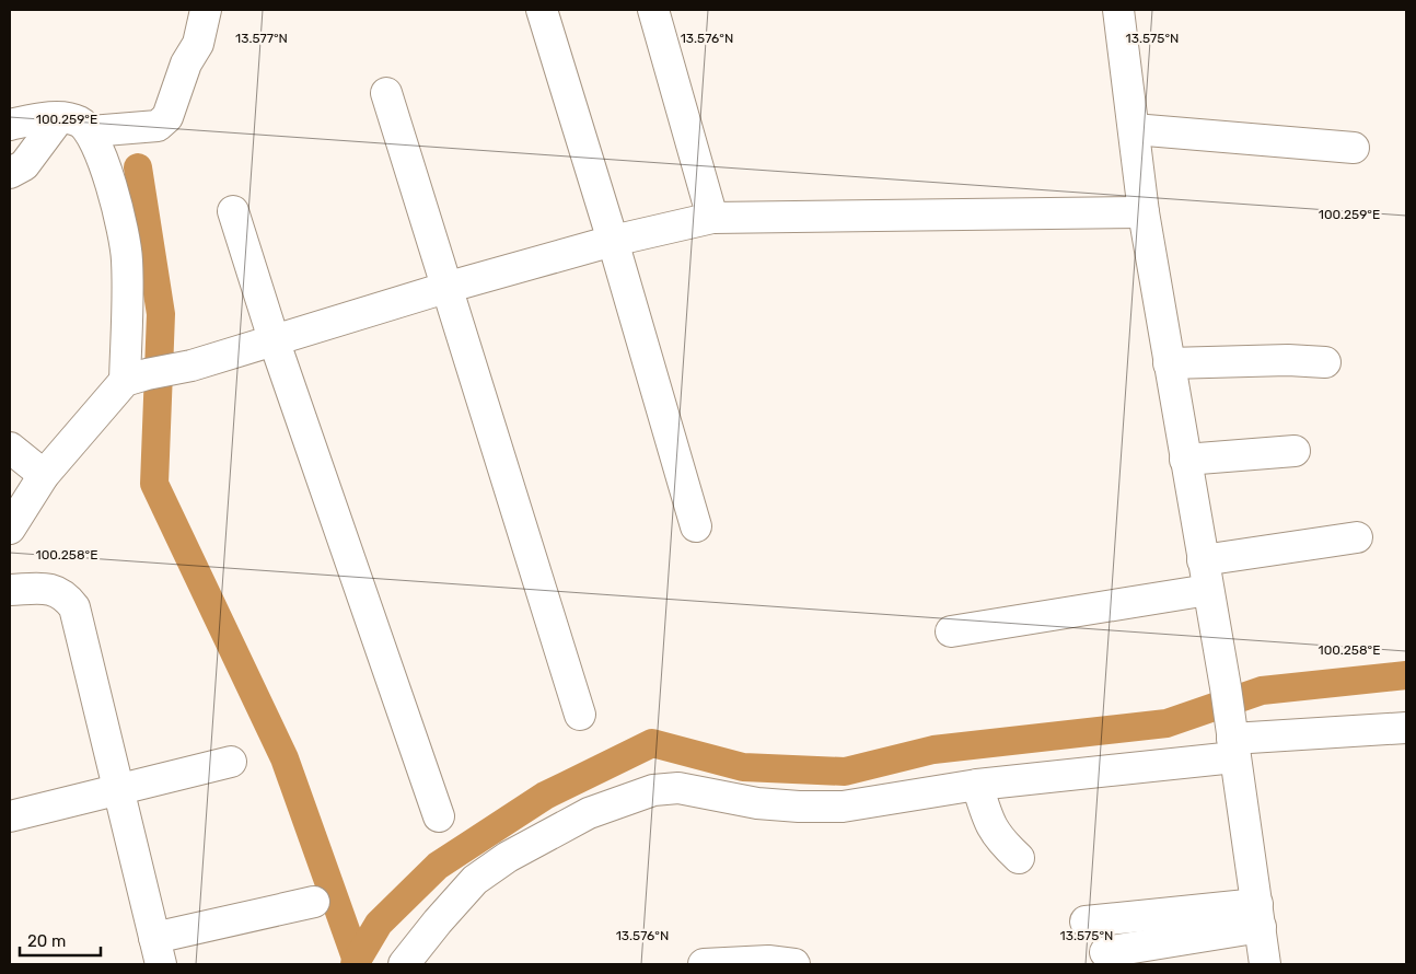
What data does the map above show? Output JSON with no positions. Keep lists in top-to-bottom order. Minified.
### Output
{"scale_bar":"20 m","coordinates":["13.577°N","13.576°N","13.575°N","100.259°E","100.258°E"]}
